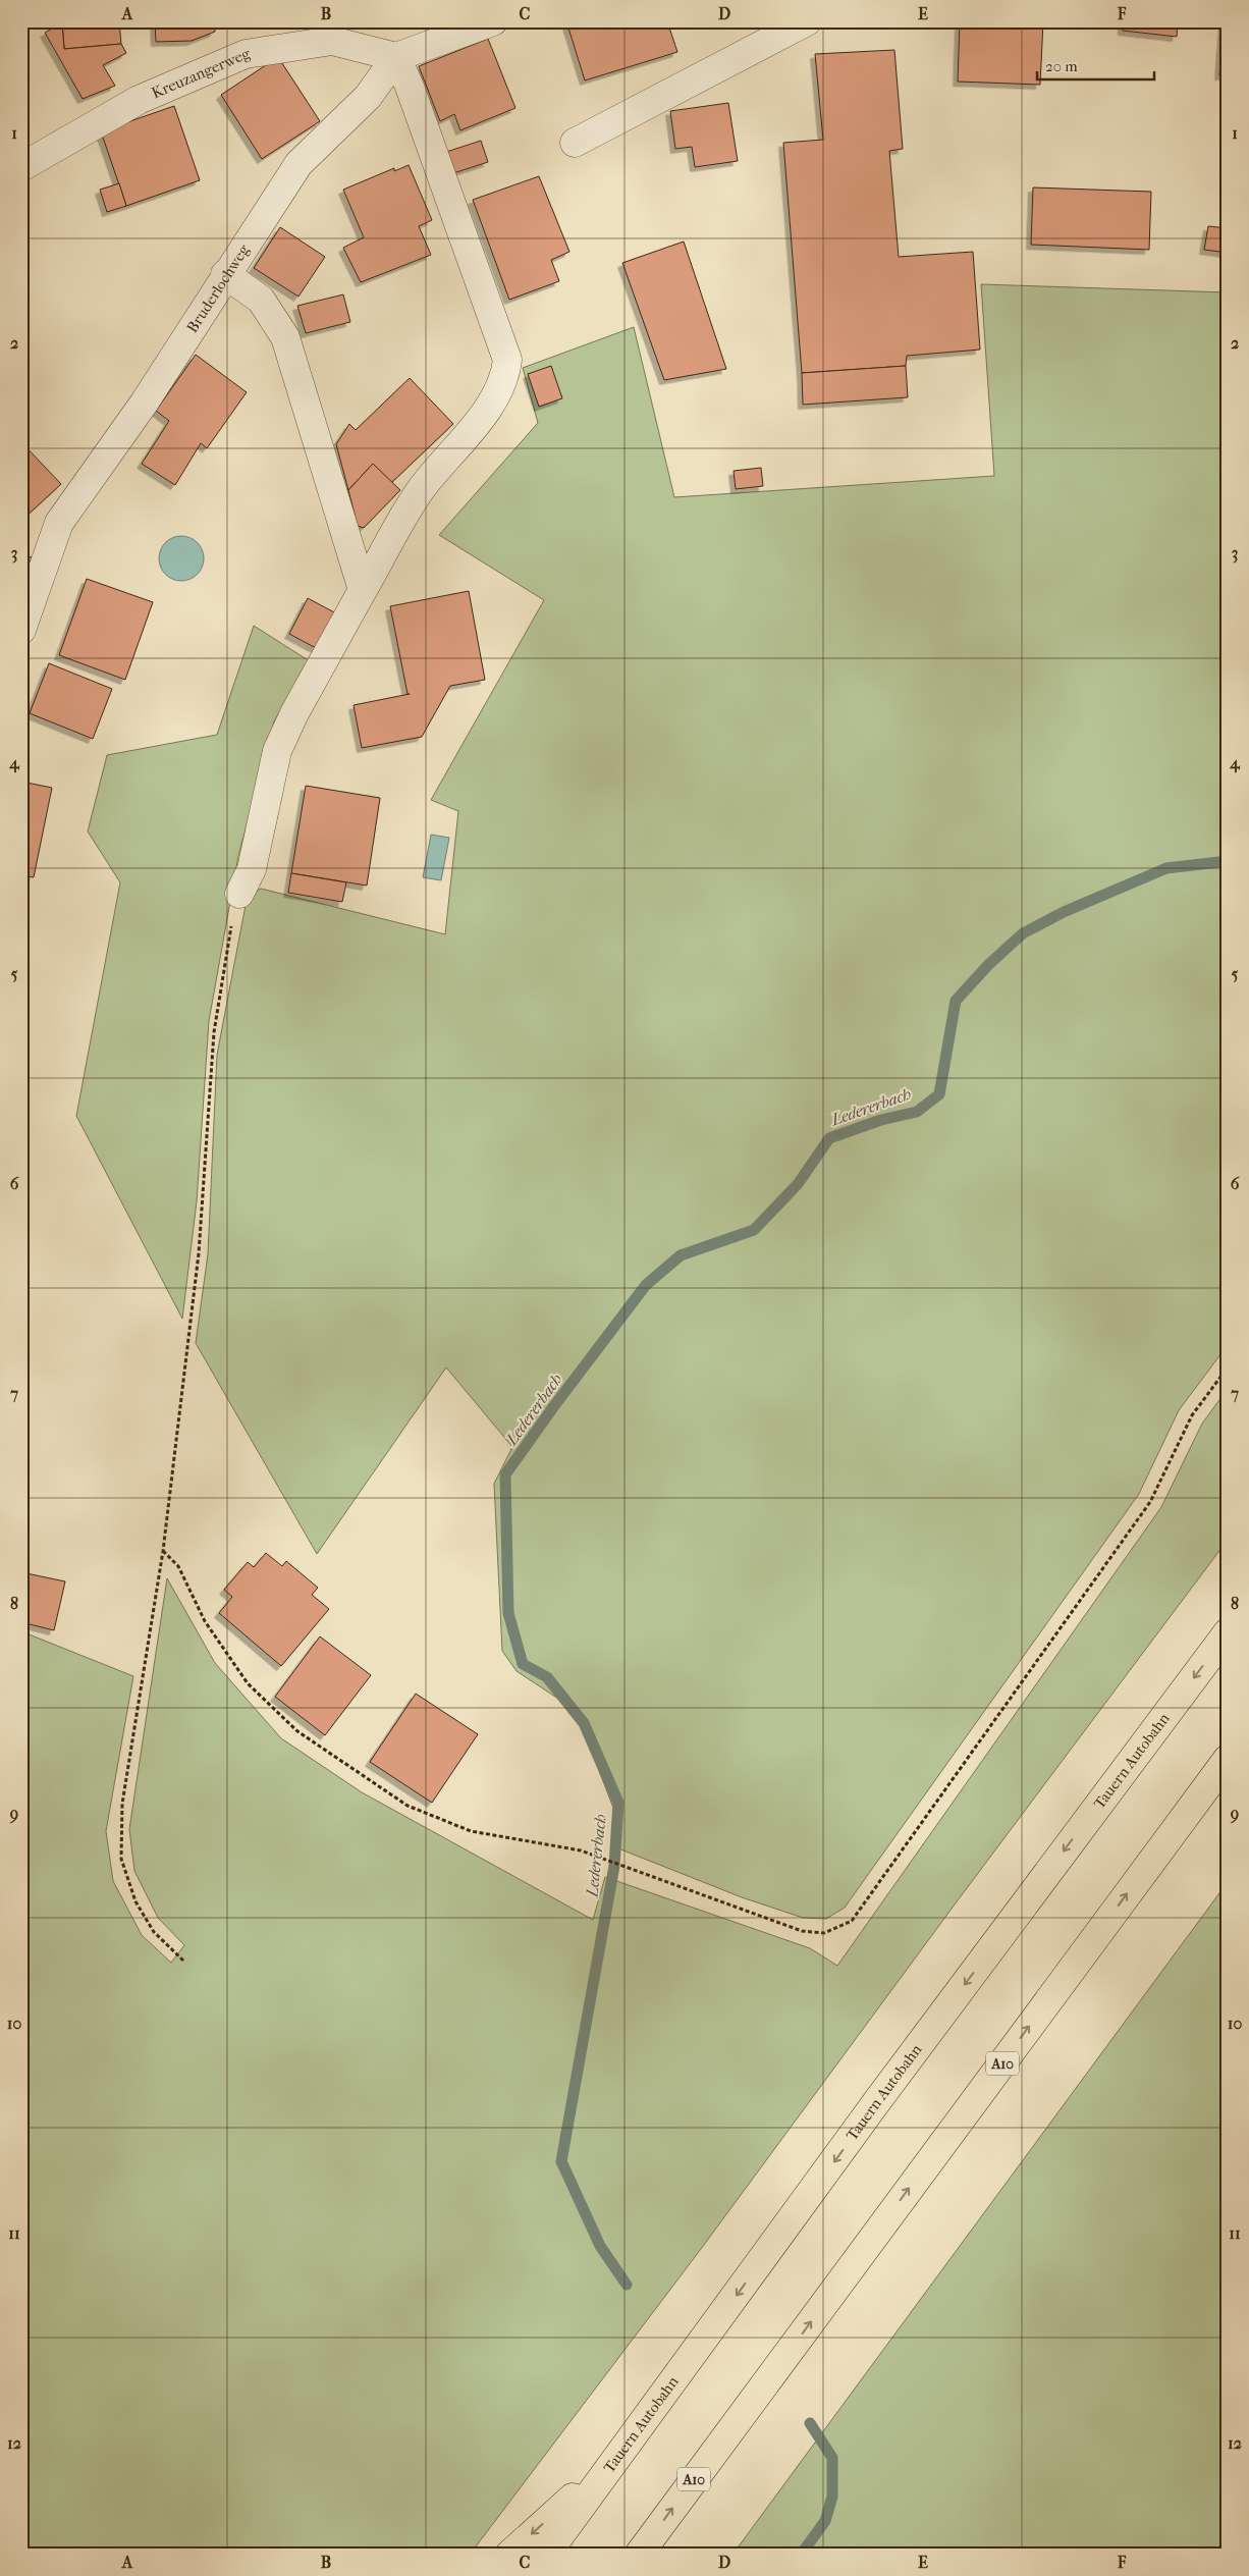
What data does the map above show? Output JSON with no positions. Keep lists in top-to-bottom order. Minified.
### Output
{"streets":{"highway":["Tauern Autobahn","A10"],"street":["Kreuzangerweg","Bruderlochweg"]},"crossings":[["Kreuzangerweg","Bruderlochweg"]],"water":["Ledererbach"],"scale_bar":"20 m","grid":{"columns":["A","B","C","D","E","F"],"rows":["1","2","3","4","5","6","7","8","9","10","11","12"]}}
